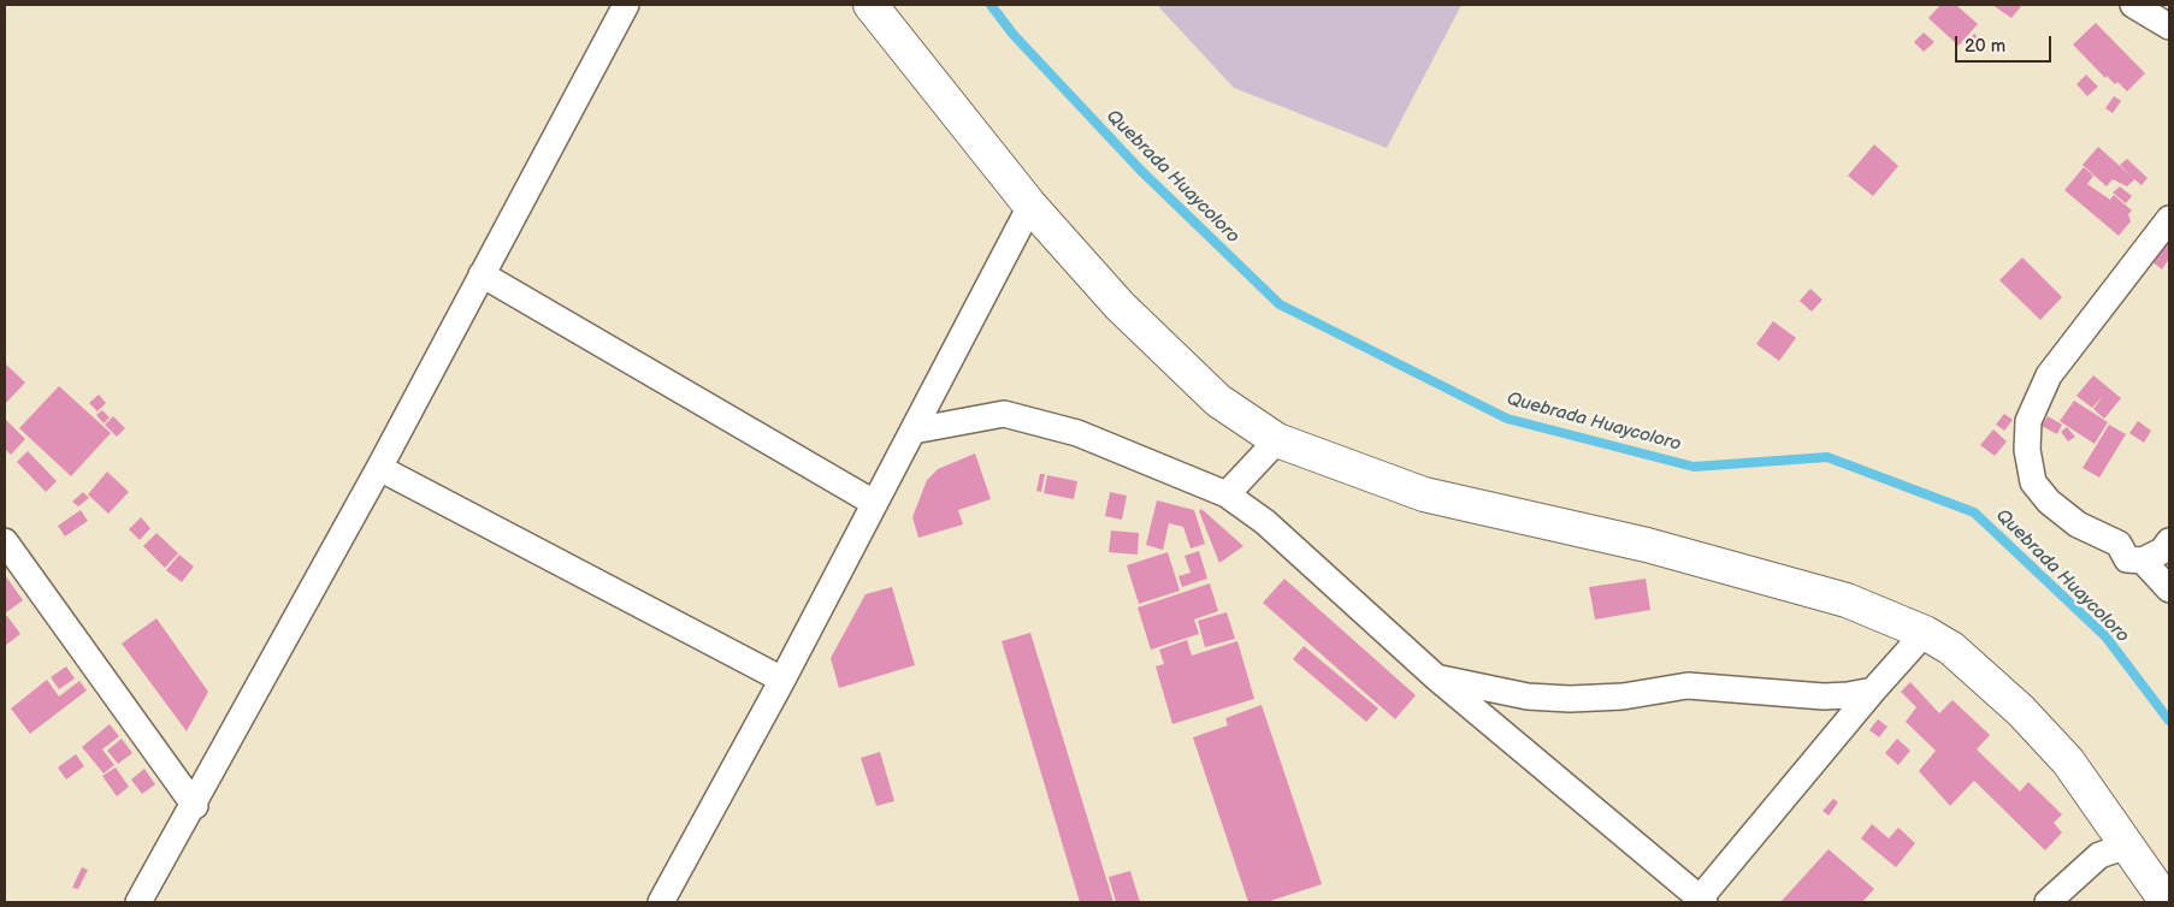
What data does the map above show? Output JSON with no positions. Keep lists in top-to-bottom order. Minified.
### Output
{"water":["Quebrada Huaycoloro"],"scale_bar":"20 m"}
